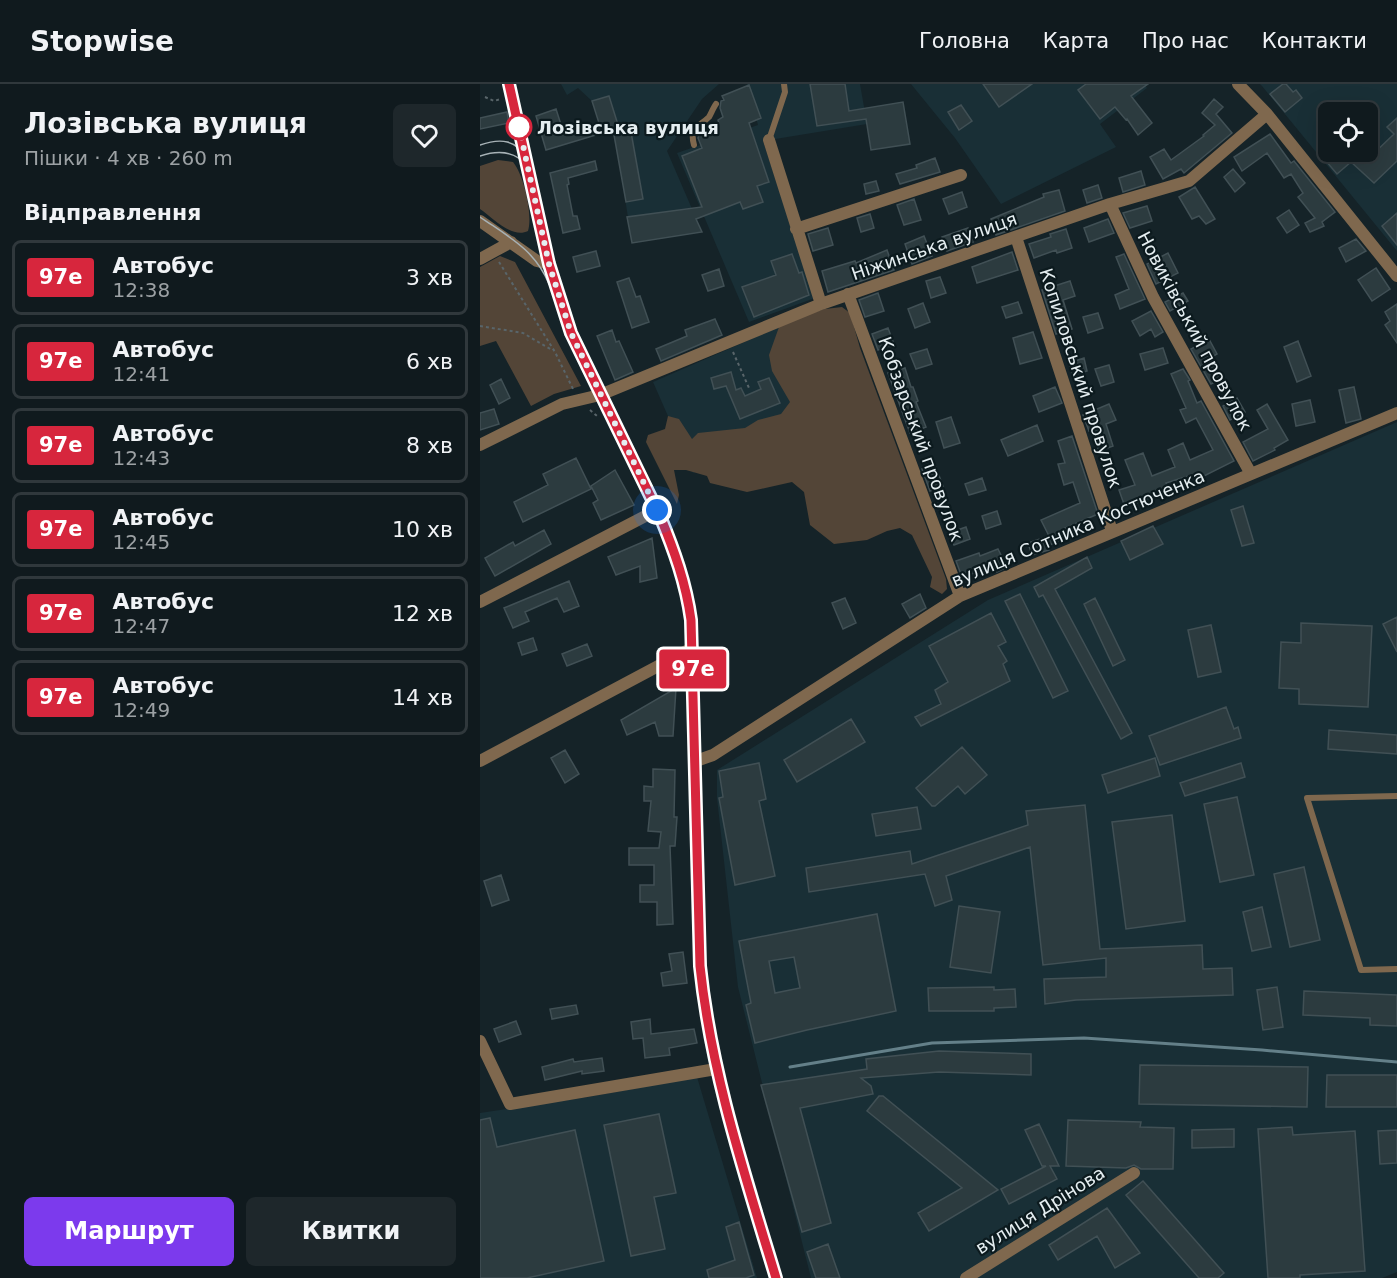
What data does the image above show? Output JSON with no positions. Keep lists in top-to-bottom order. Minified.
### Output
{"streets":{"street":["Ніжинська вулиця","Новиківський провулок","Копиловський провулок","Кобзарський провулок","вулиця Сотника Костюченка","вулиця Дрінова"]},"crossings":[["Ніжинська вулиця","Новиківський провулок"],["Ніжинська вулиця","Копиловський провулок"],["Ніжинська вулиця","Кобзарський провулок"],["Новиківський провулок","вулиця Сотника Костюченка"],["Копиловський провулок","вулиця Сотника Костюченка"],["Кобзарський провулок","вулиця Сотника Костюченка"]],"places":["Лозівська вулиця"],"lines":["bus line 97е"],"page":{"header":"Stopwise","nav":["Головна","Карта","Про нас","Контакти"],"heading":[["Лозівська вулиця","Пішки · 4 хв · 260 m"],"Відправлення"],"on_map":"97е","list":[{"mark":"97е","name":"Автобус","note":"12:38","value":"3 хв"},{"mark":"97е","name":"Автобус","note":"12:41","value":"6 хв"},{"mark":"97е","name":"Автобус","note":"12:43","value":"8 хв"},{"mark":"97е","name":"Автобус","note":"12:45","value":"10 хв"},{"mark":"97е","name":"Автобус","note":"12:47","value":"12 хв"},{"mark":"97е","name":"Автобус","note":"12:49","value":"14 хв"}],"buttons":["Маршрут","Квитки"]}}
